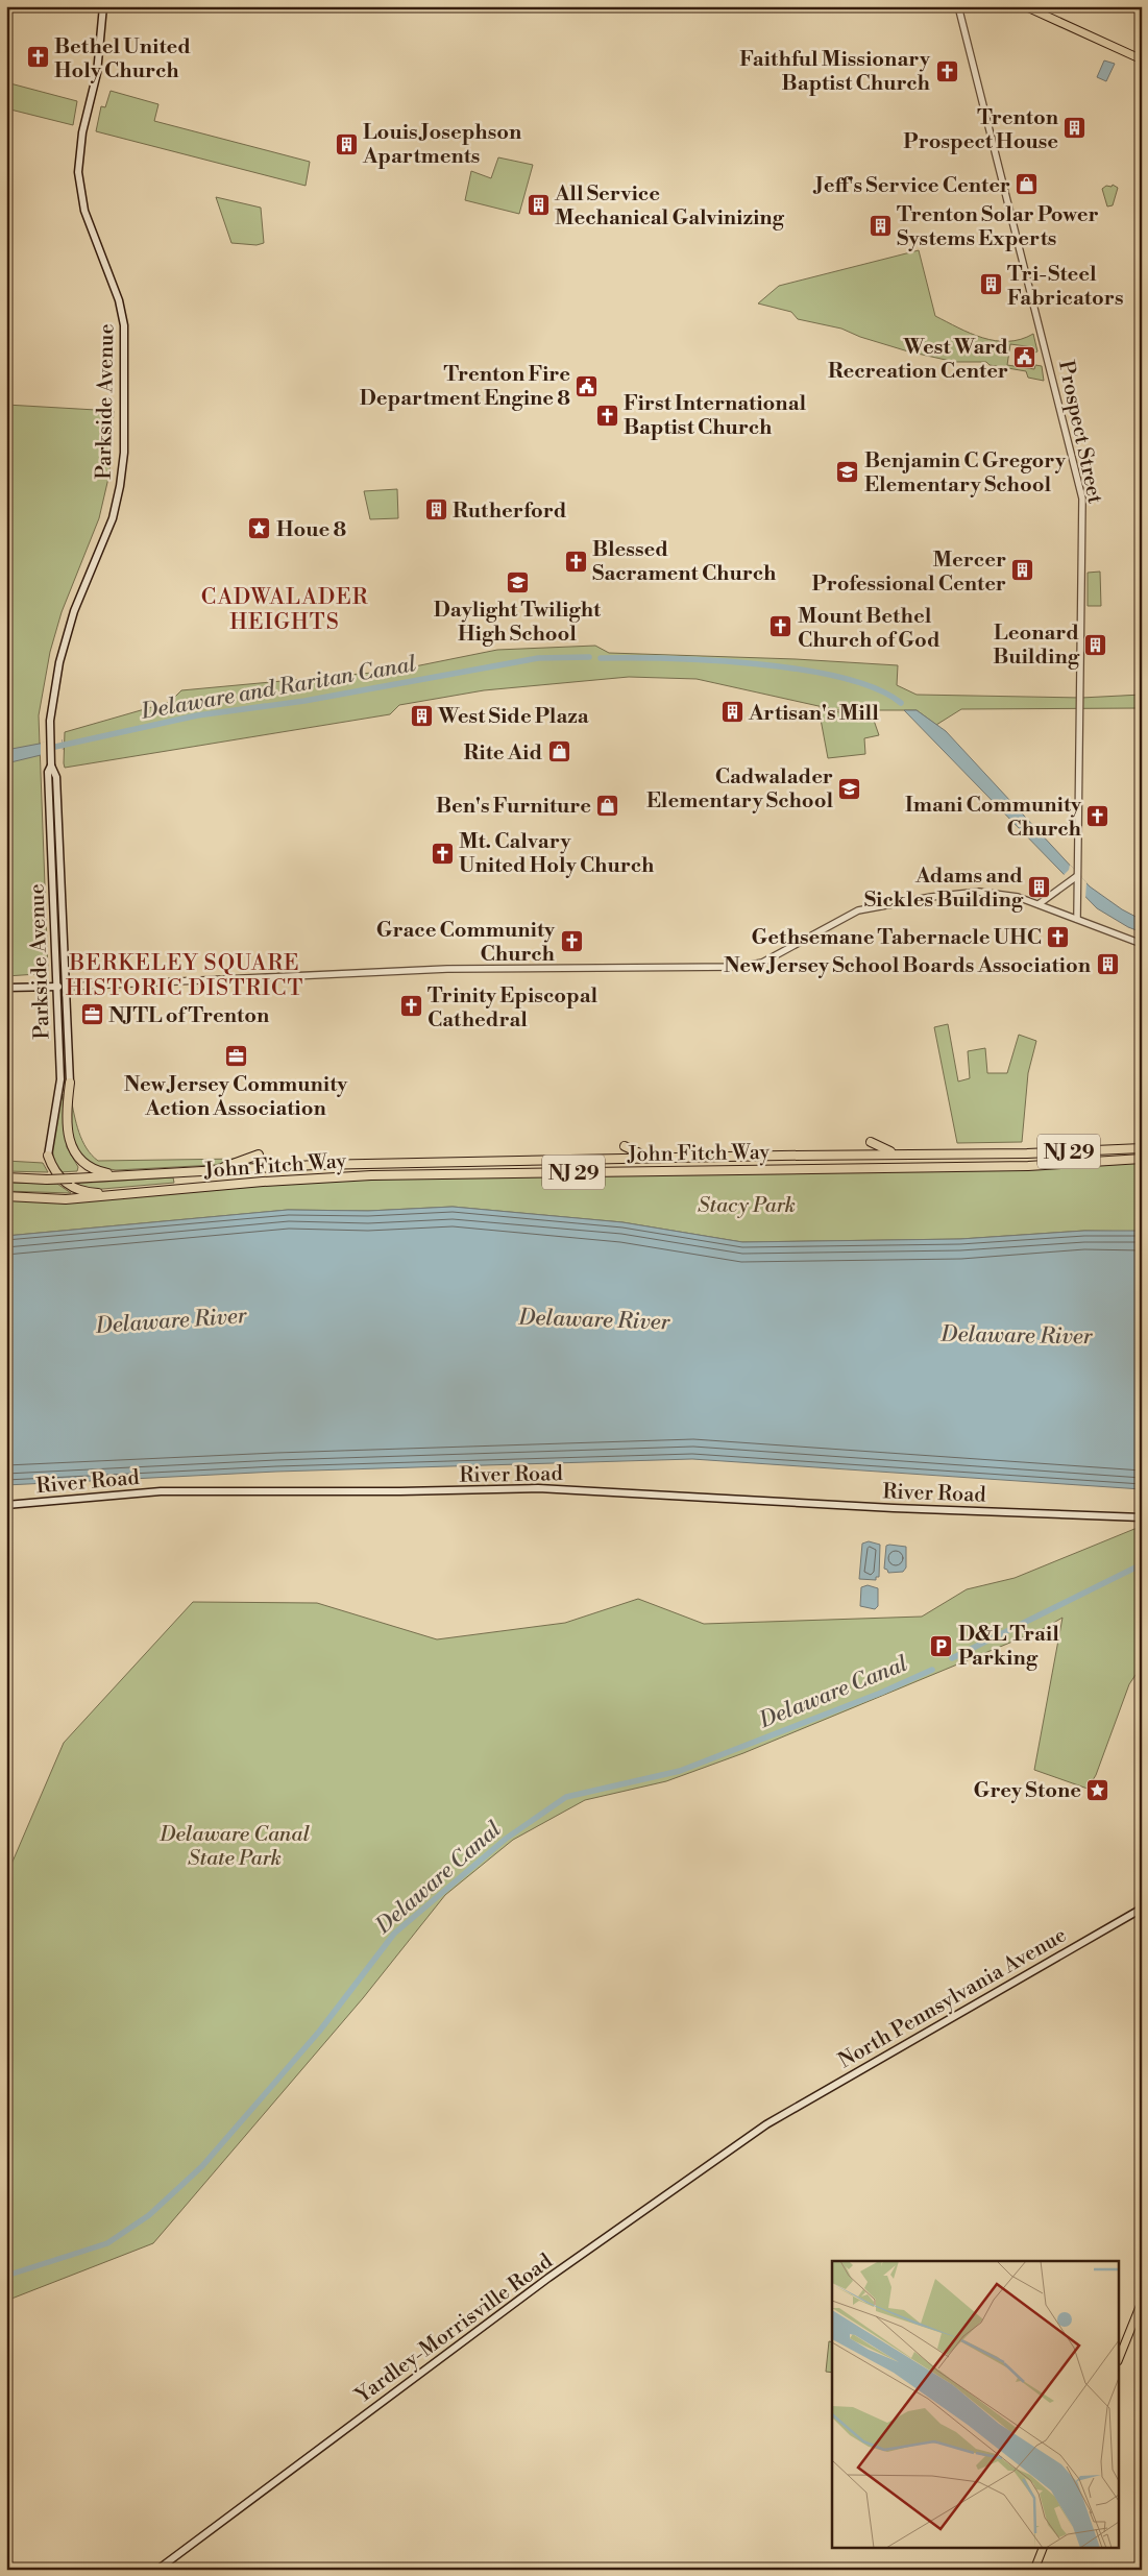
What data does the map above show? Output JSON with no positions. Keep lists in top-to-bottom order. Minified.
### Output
{"streets":{"highway":["NJ 29","John Fitch Way"],"main road":["Parkside Avenue","River Road","North Pennsylvania Avenue","Yardley-Morrisville Road"],"street":["Prospect Street"]},"crossings":[["North Pennsylvania Avenue","Yardley-Morrisville Road"]],"districts":["CADWALADER HEIGHTS","BERKELEY SQUARE HISTORIC DISTRICT"],"water":["Delaware and Raritan Canal","Delaware River","Delaware Canal"],"parks":["Stacy Park","Delaware Canal State Park"],"places":{"church":["Bethel United Holy Church","Faithful Missionary Baptist Church","First International Baptist Church","Blessed Sacrament Church","Mount Bethel Church of God","Imani Community Church","Mt. Calvary United Holy Church","Gethsemane Tabernacle UHC","Grace Community Church","Trinity Episcopal Cathedral"],"building":["Trenton Prospect House","Louis Josephson Apartments","All Service Mechanical Galvinizing","Trenton Solar Power Systems Experts","Tri-Steel Fabricators","Rutherford","Mercer Professional Center","Leonard Building","Artisan's Mill","West Side Plaza","Adams and Sickles Building","New Jersey School Boards Association"],"shop":["Jeff's Service Center","Rite Aid","Ben's Furniture"],"public building":["West Ward Recreation Center","Trenton Fire Department Engine 8"],"school or university":["Benjamin C Gregory Elementary School","Daylight Twilight High School","Cadwalader Elementary School"],"place":["Houe 8","Grey Stone"],"office":["NJTL of Trenton","New Jersey Community Action Association"],"parking":["D&L Trail Parking"]}}
